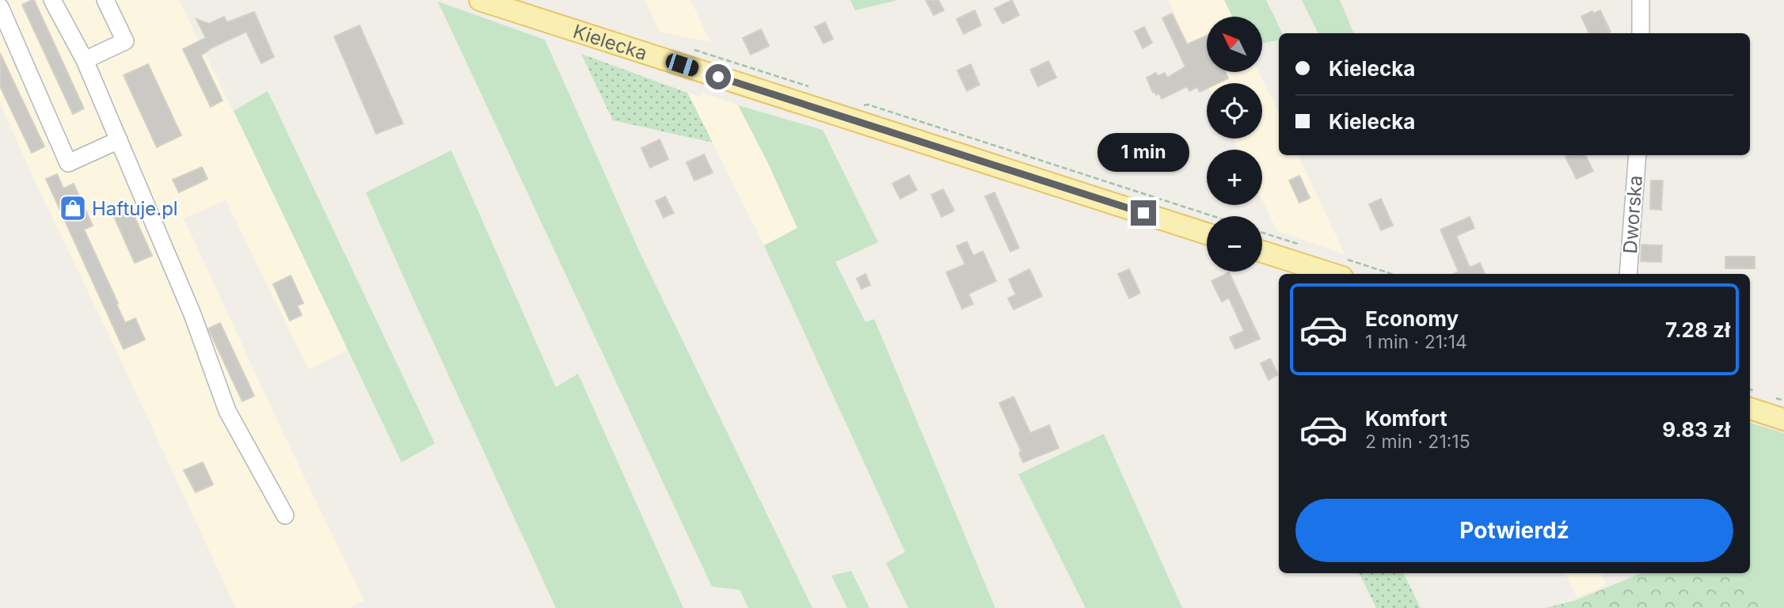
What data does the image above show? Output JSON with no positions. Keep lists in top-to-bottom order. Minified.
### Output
{"streets":{"main road":["Kielecka"],"street":["Dworska"]},"places":{"shop":["Haftuje.pl"]},"north":"top left","page":{"map_buttons":["+","−"],"banner":["Kielecka","Kielecka"],"bubble":"1 min","list":[{"name":"Economy","note":"1 min · 21:14","value":"7.28 zł"},{"name":"Komfort","note":"2 min · 21:15","value":"9.83 zł"}],"buttons":"Potwierdź"}}
